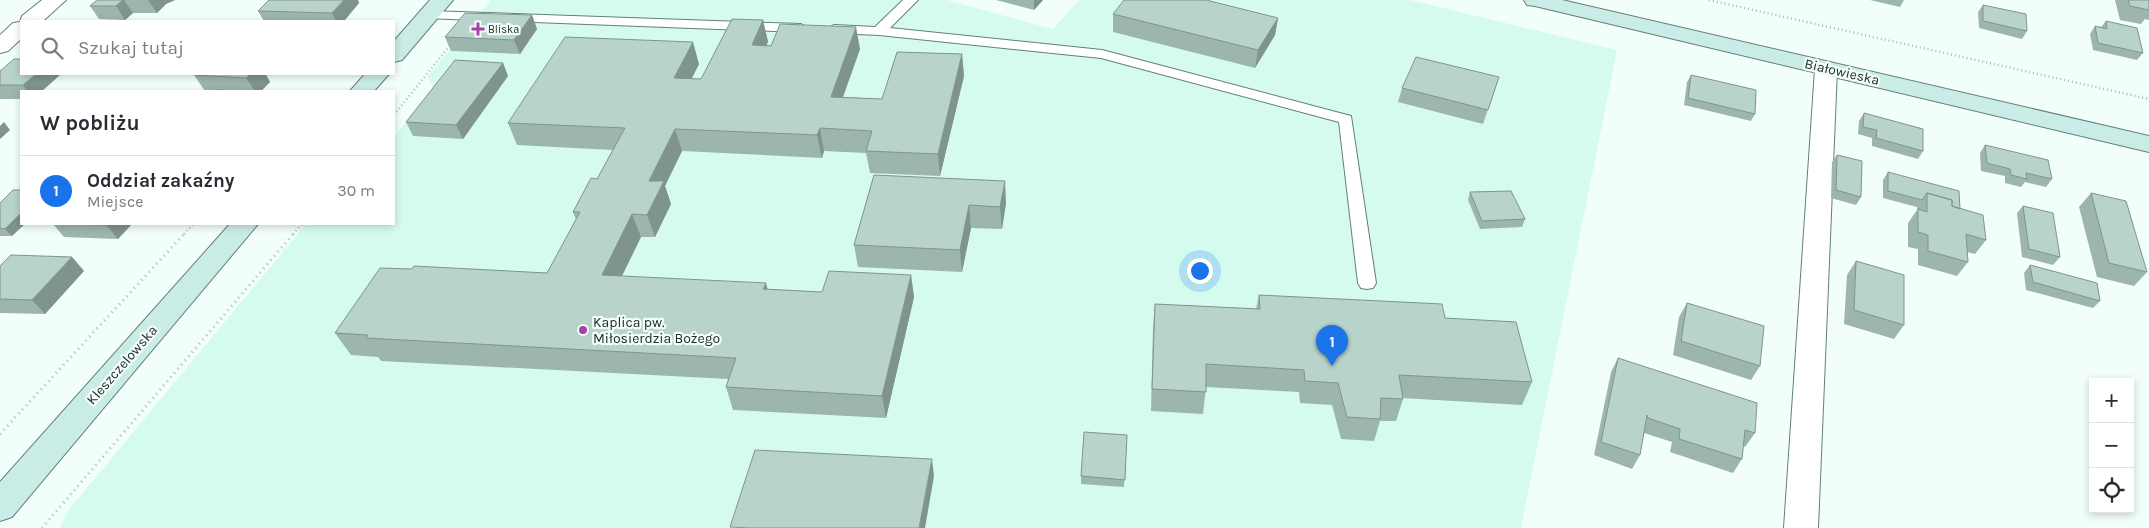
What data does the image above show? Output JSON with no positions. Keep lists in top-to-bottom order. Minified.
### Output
{"streets":{"main road":["Białowieska","Kleszczelowska"]},"places":{"health":["Bliska"],"other":["Kaplica pw. Miłosierdzia Bożego"]},"page":{"search":"Szukaj tutaj","heading":"W pobliżu","list":[{"mark":"1","name":"Oddział zakaźny","note":"Miejsce","value":"30 m"}],"pins":"1","map_buttons":["+","−"]}}
